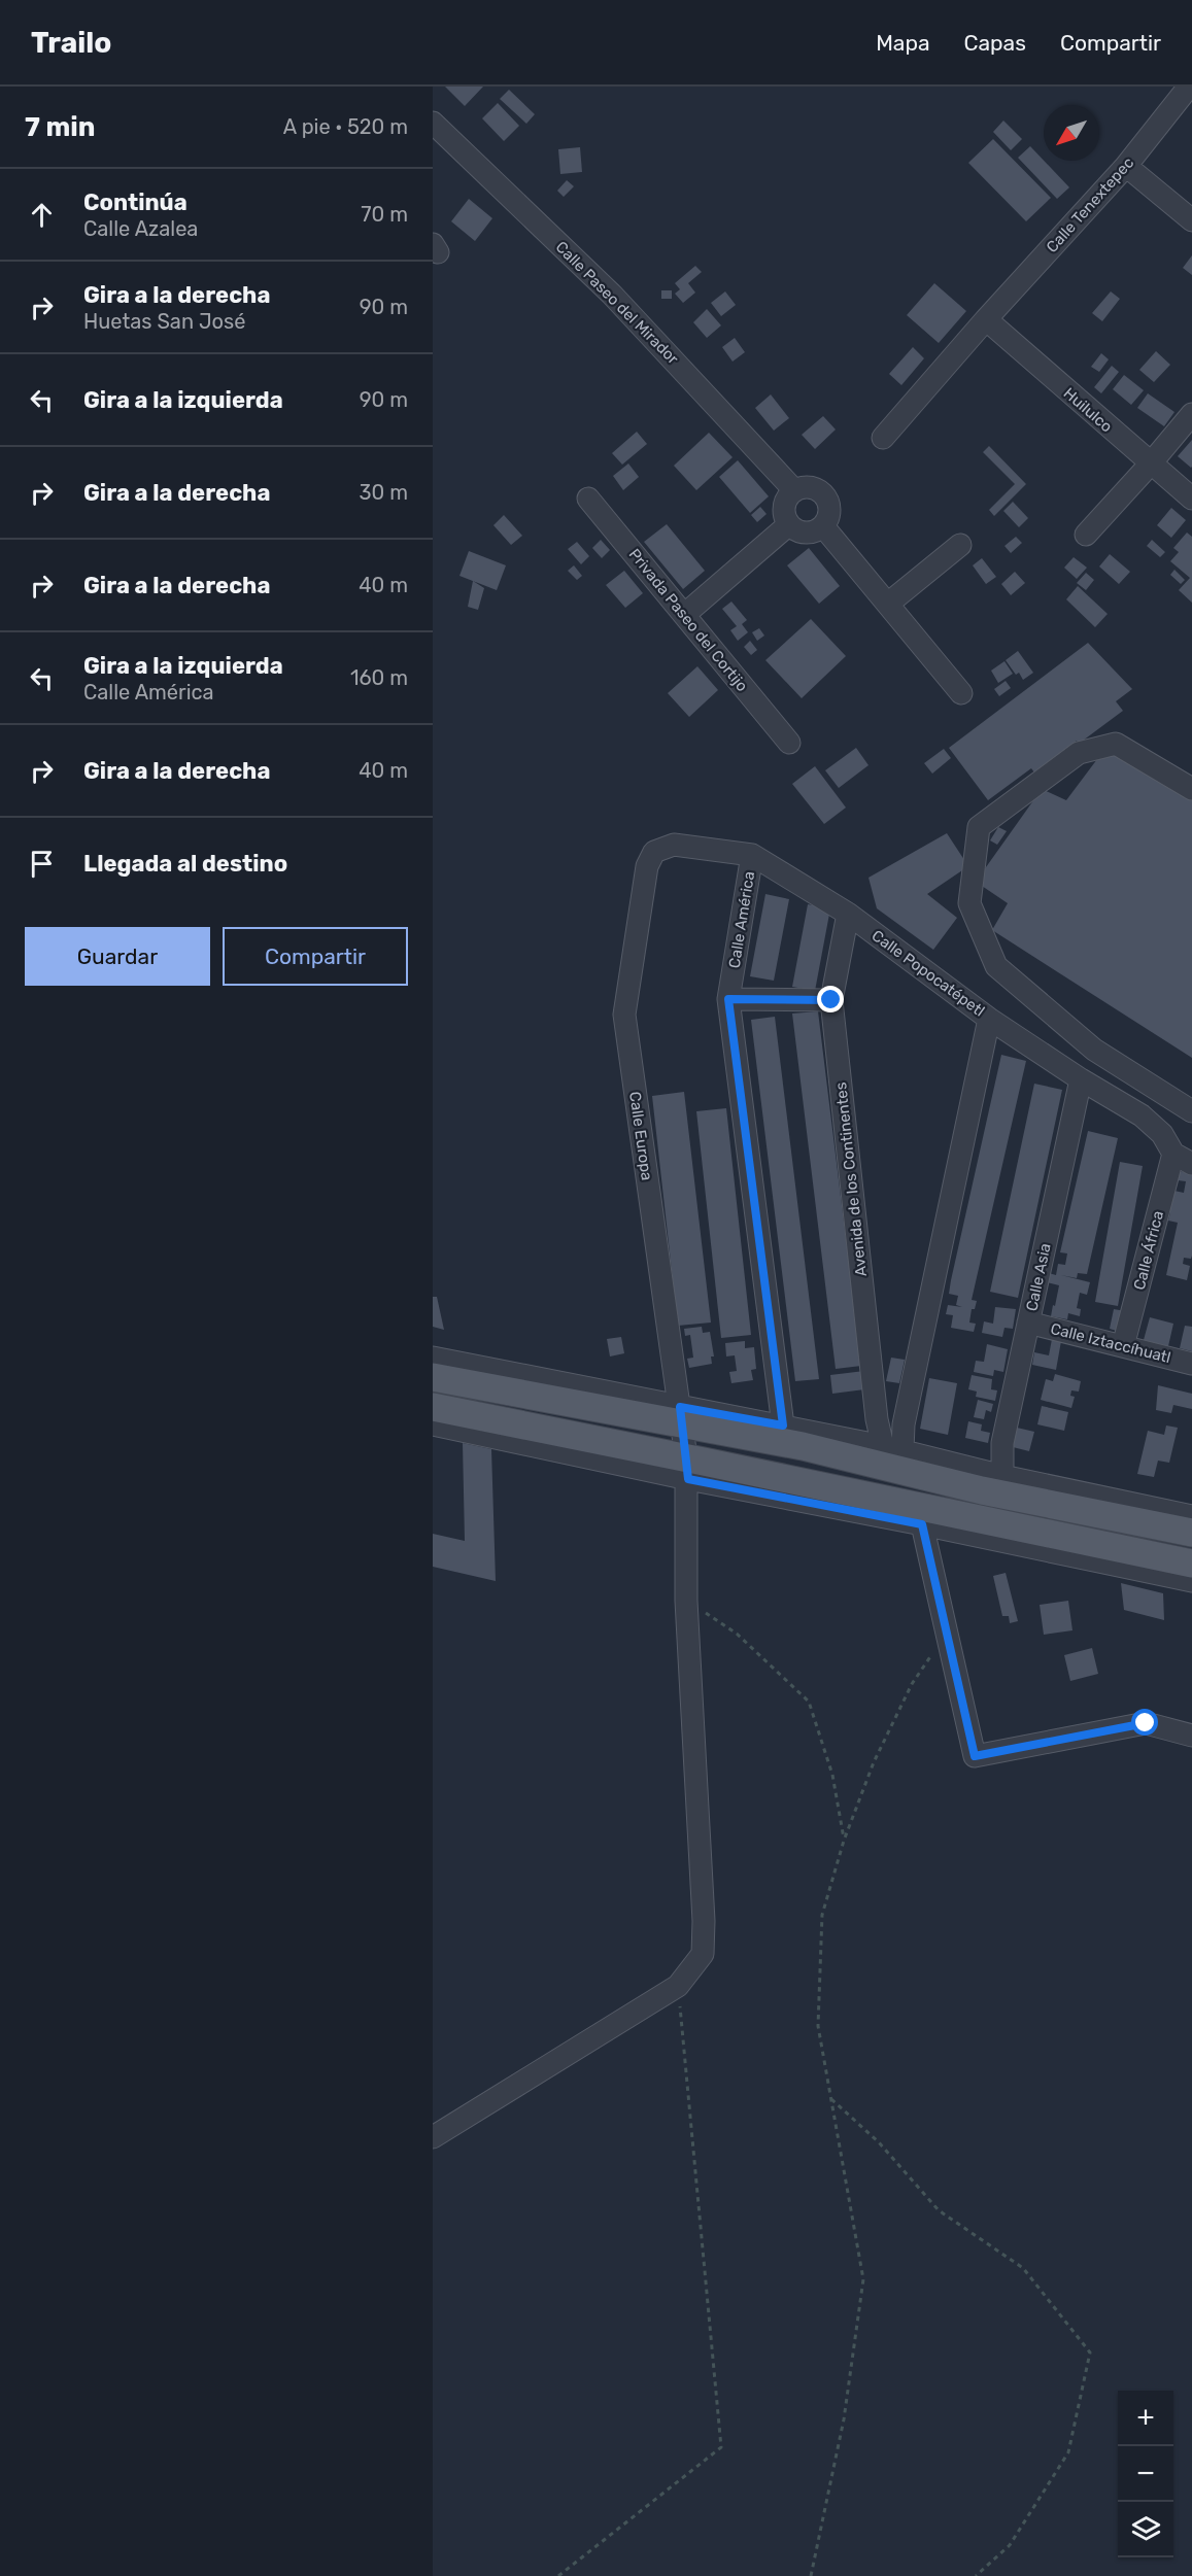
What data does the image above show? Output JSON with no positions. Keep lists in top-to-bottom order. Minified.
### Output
{"streets":{"street":["Calle Tenextepec","Calle Paseo del Mirador","Huilulco","Privada Paseo del Cortijo","Calle América","Calle Popocatépetl","Calle Europa","Avenida de los Continentes","Calle África","Calle Asia","Calle Iztaccíhuatl"]},"crossings":[["Calle Tenextepec","Huilulco"],["Calle América","Calle Popocatépetl"],["Calle Popocatépetl","Calle Europa"],["Calle Popocatépetl","Avenida de los Continentes"],["Calle Popocatépetl","Calle África"],["Calle Popocatépetl","Calle Asia"],["Calle África","Calle Iztaccíhuatl"],["Calle Asia","Calle Iztaccíhuatl"]],"north":"bottom left","page":{"header":"Trailo","nav":["Mapa","Capas","Compartir"],"heading":["7 min","A pie · 520 m"],"list":[["Continúa","Calle Azalea","70 m"],["Gira a la derecha","Huetas San José","90 m"],["Gira a la izquierda","90 m"],["Gira a la derecha","30 m"],["Gira a la derecha","40 m"],["Gira a la izquierda","Calle América","160 m"],["Gira a la derecha","40 m"],"Llegada al destino"],"buttons":["Guardar","Compartir"],"map_buttons":["+","−"]}}
